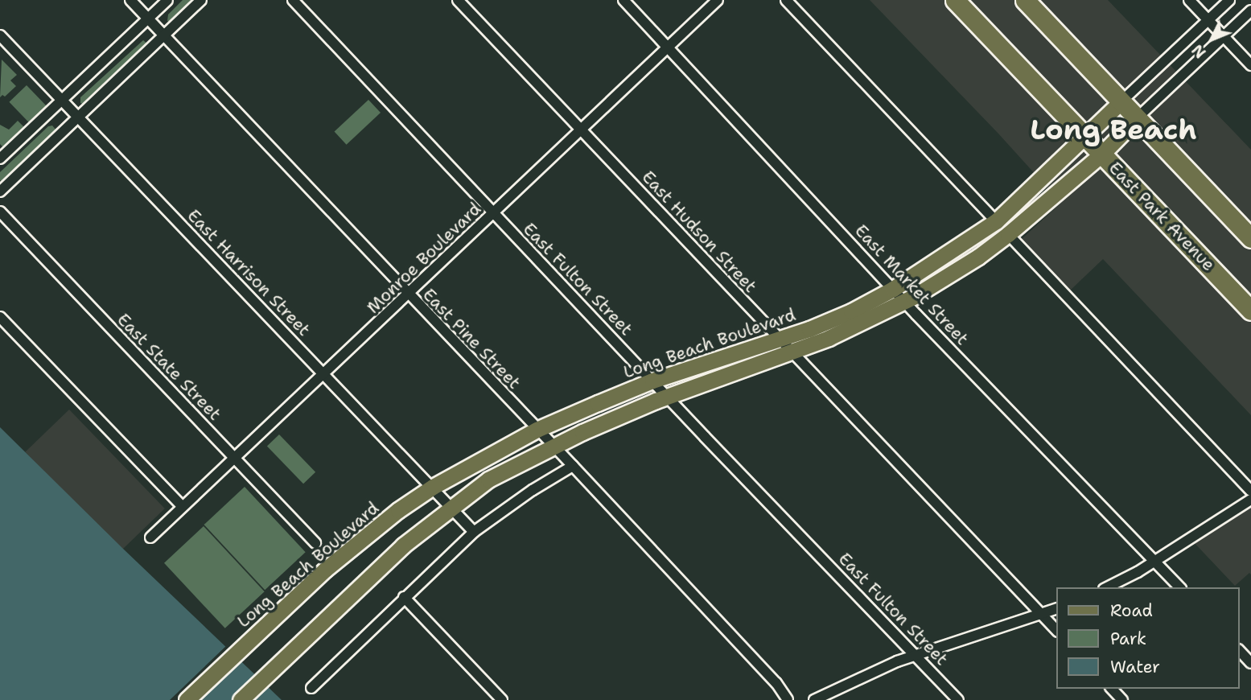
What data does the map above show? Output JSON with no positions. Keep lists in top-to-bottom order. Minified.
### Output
{"streets":{"highway":["East Park Avenue"],"main road":["Long Beach Boulevard"],"street":["East Hudson Street","Monroe Boulevard","East Harrison Street","East Fulton Street","East Market Street","East Pine Street","East State Street"]},"crossings":[["East Park Avenue","Long Beach Boulevard"],["East Hudson Street","Monroe Boulevard"],["East Hudson Street","Long Beach Boulevard"],["Monroe Boulevard","East Harrison Street"],["Monroe Boulevard","East Fulton Street"],["Monroe Boulevard","East Market Street"],["Monroe Boulevard","East Pine Street"],["Monroe Boulevard","East State Street"],["East Harrison Street","Long Beach Boulevard"],["East Fulton Street","Long Beach Boulevard"],["East Market Street","Long Beach Boulevard"],["East Pine Street","Long Beach Boulevard"]],"districts":["Long Beach"],"legend":["Road","Park","Water"],"north":"bottom left"}
